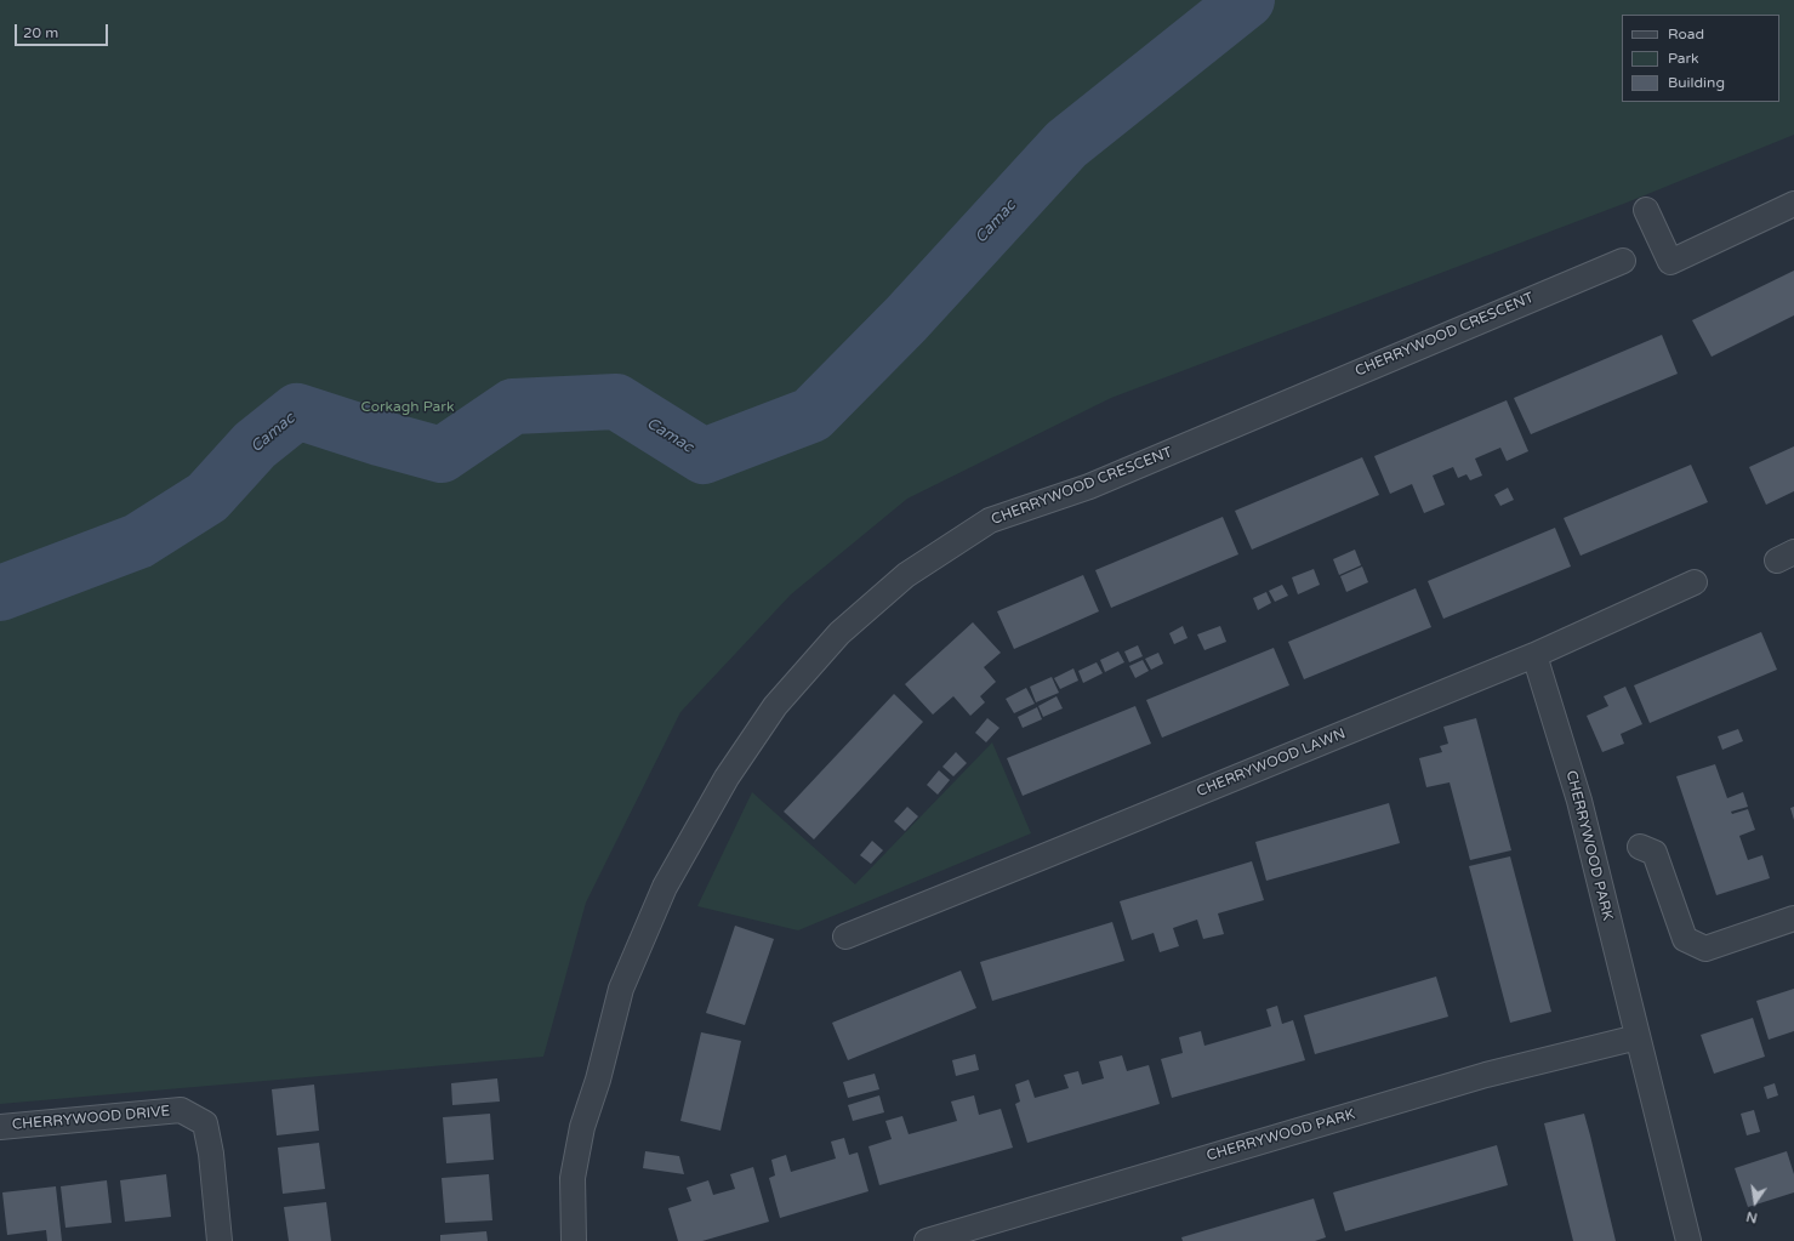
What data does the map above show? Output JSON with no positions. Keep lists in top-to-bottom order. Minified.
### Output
{"streets":{"street":["CHERRYWOOD CRESCENT","CHERRYWOOD LAWN","CHERRYWOOD PARK","CHERRYWOOD DRIVE"]},"crossings":[["CHERRYWOOD LAWN","CHERRYWOOD PARK"]],"water":["Camac"],"parks":["Corkagh Park"],"legend":["Road","Park","Building"],"scale_bar":"20 m","north":"bottom"}
